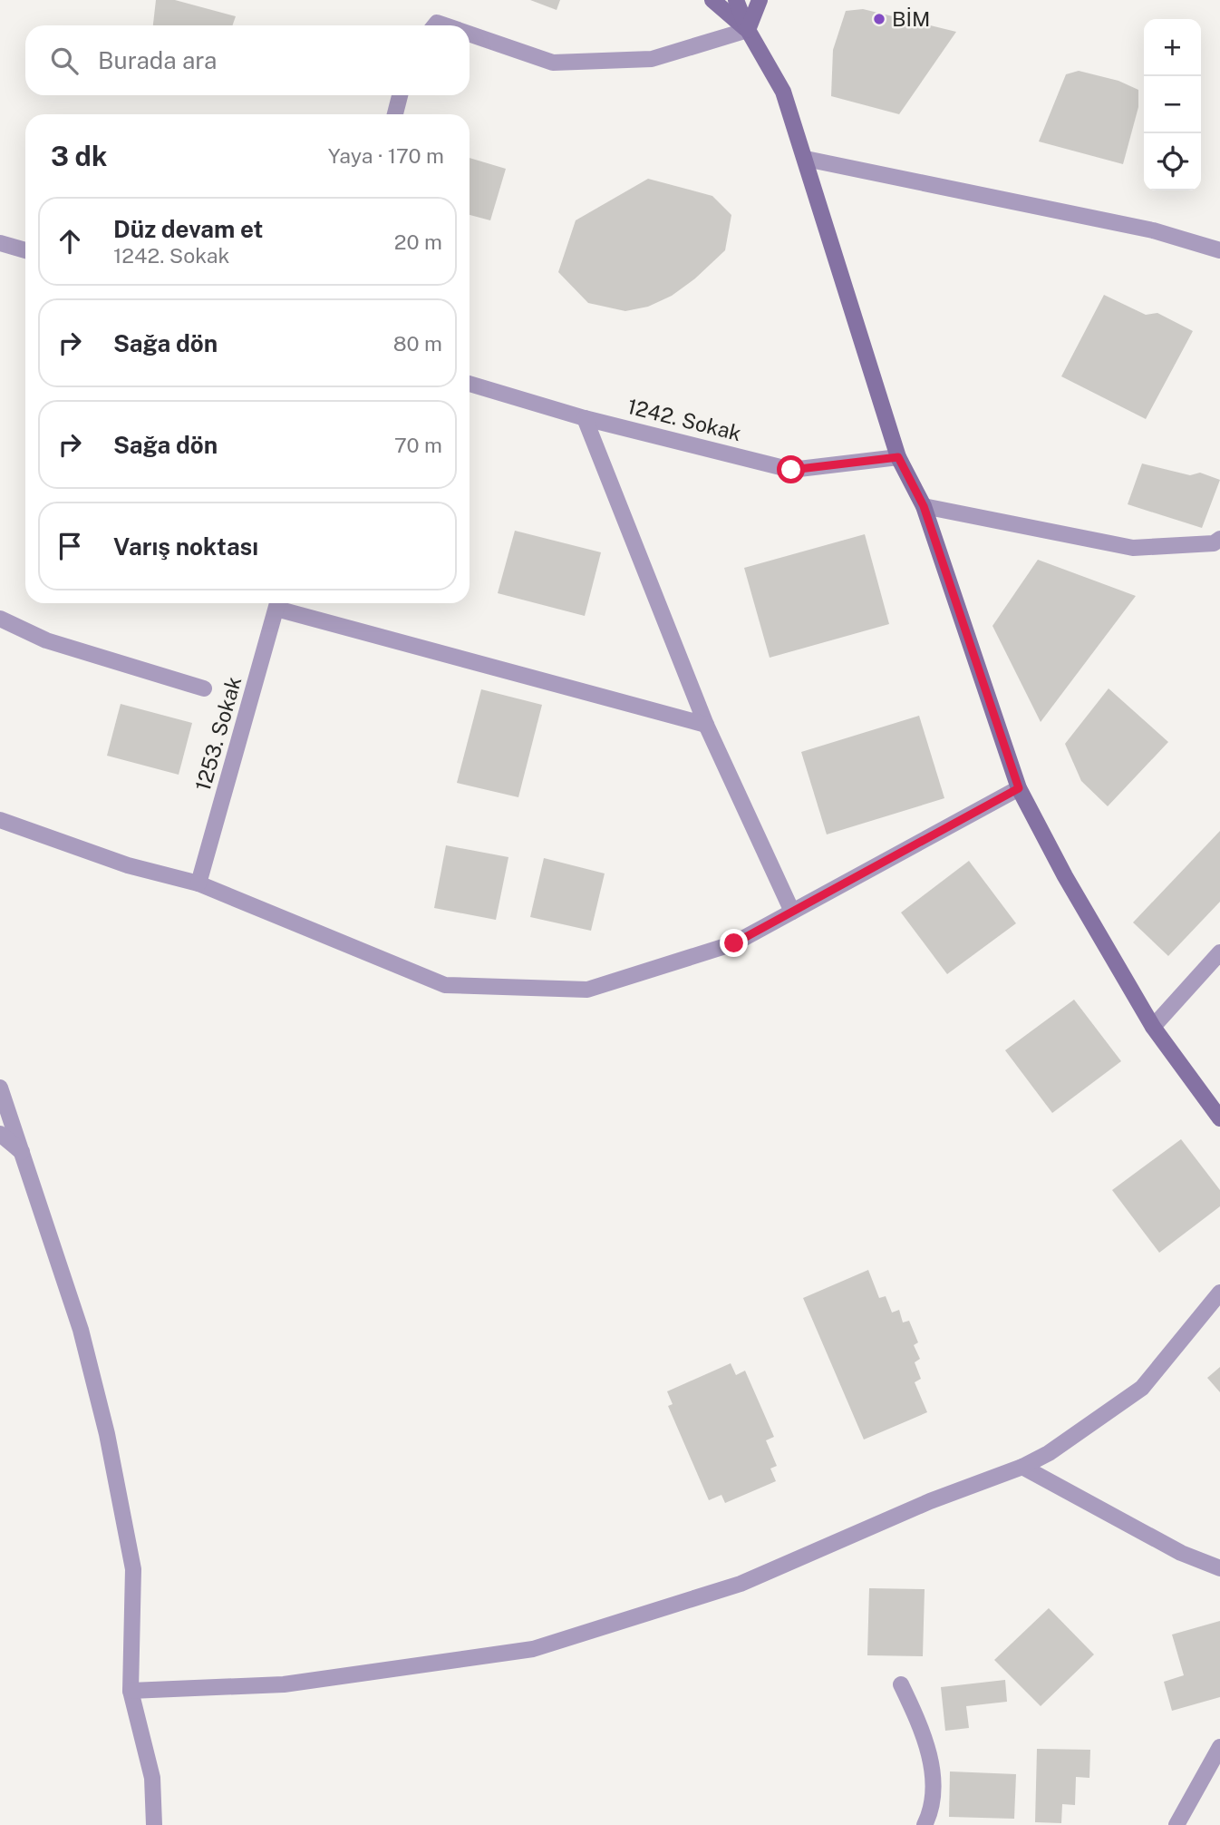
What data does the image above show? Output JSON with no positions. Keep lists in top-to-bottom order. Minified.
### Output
{"streets":{"street":["1242. Sokak","1253. Sokak"]},"places":["BİM"],"page":{"map_buttons":["+","−"],"search":"Burada ara","heading":["3 dk","Yaya · 170 m"],"list":[["Düz devam et","1242. Sokak","20 m"],["Sağa dön","80 m"],["Sağa dön","70 m"],"Varış noktası"]}}
